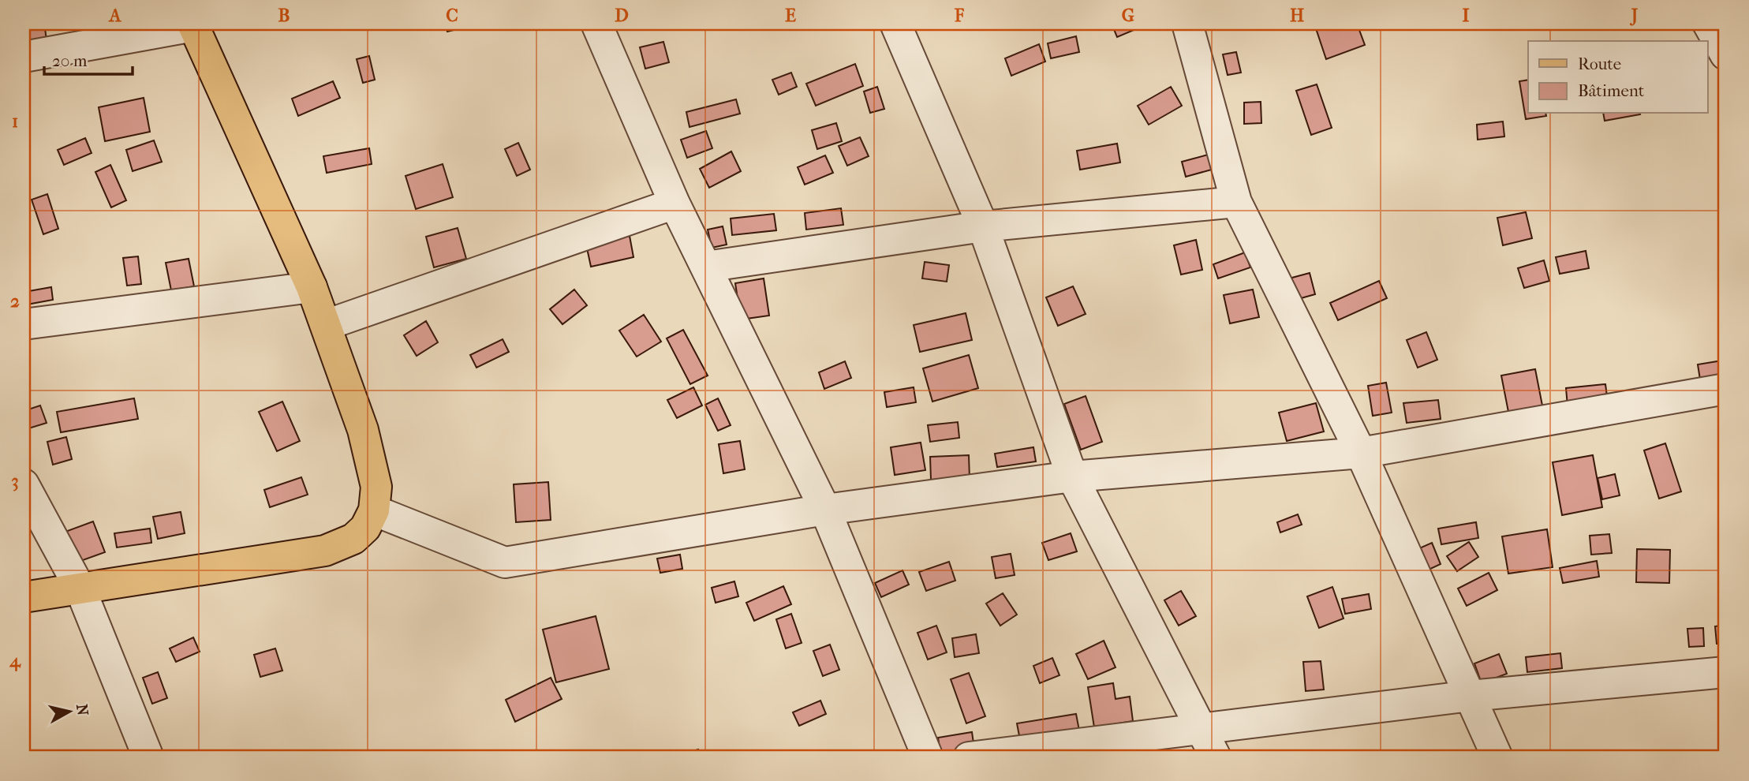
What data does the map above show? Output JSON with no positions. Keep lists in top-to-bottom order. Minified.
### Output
{"legend":["Route","Bâtiment"],"scale_bar":"20 m","north":"right","grid":{"columns":["A","B","C","D","E","F","G","H","I","J"],"rows":["1","2","3","4"]}}
